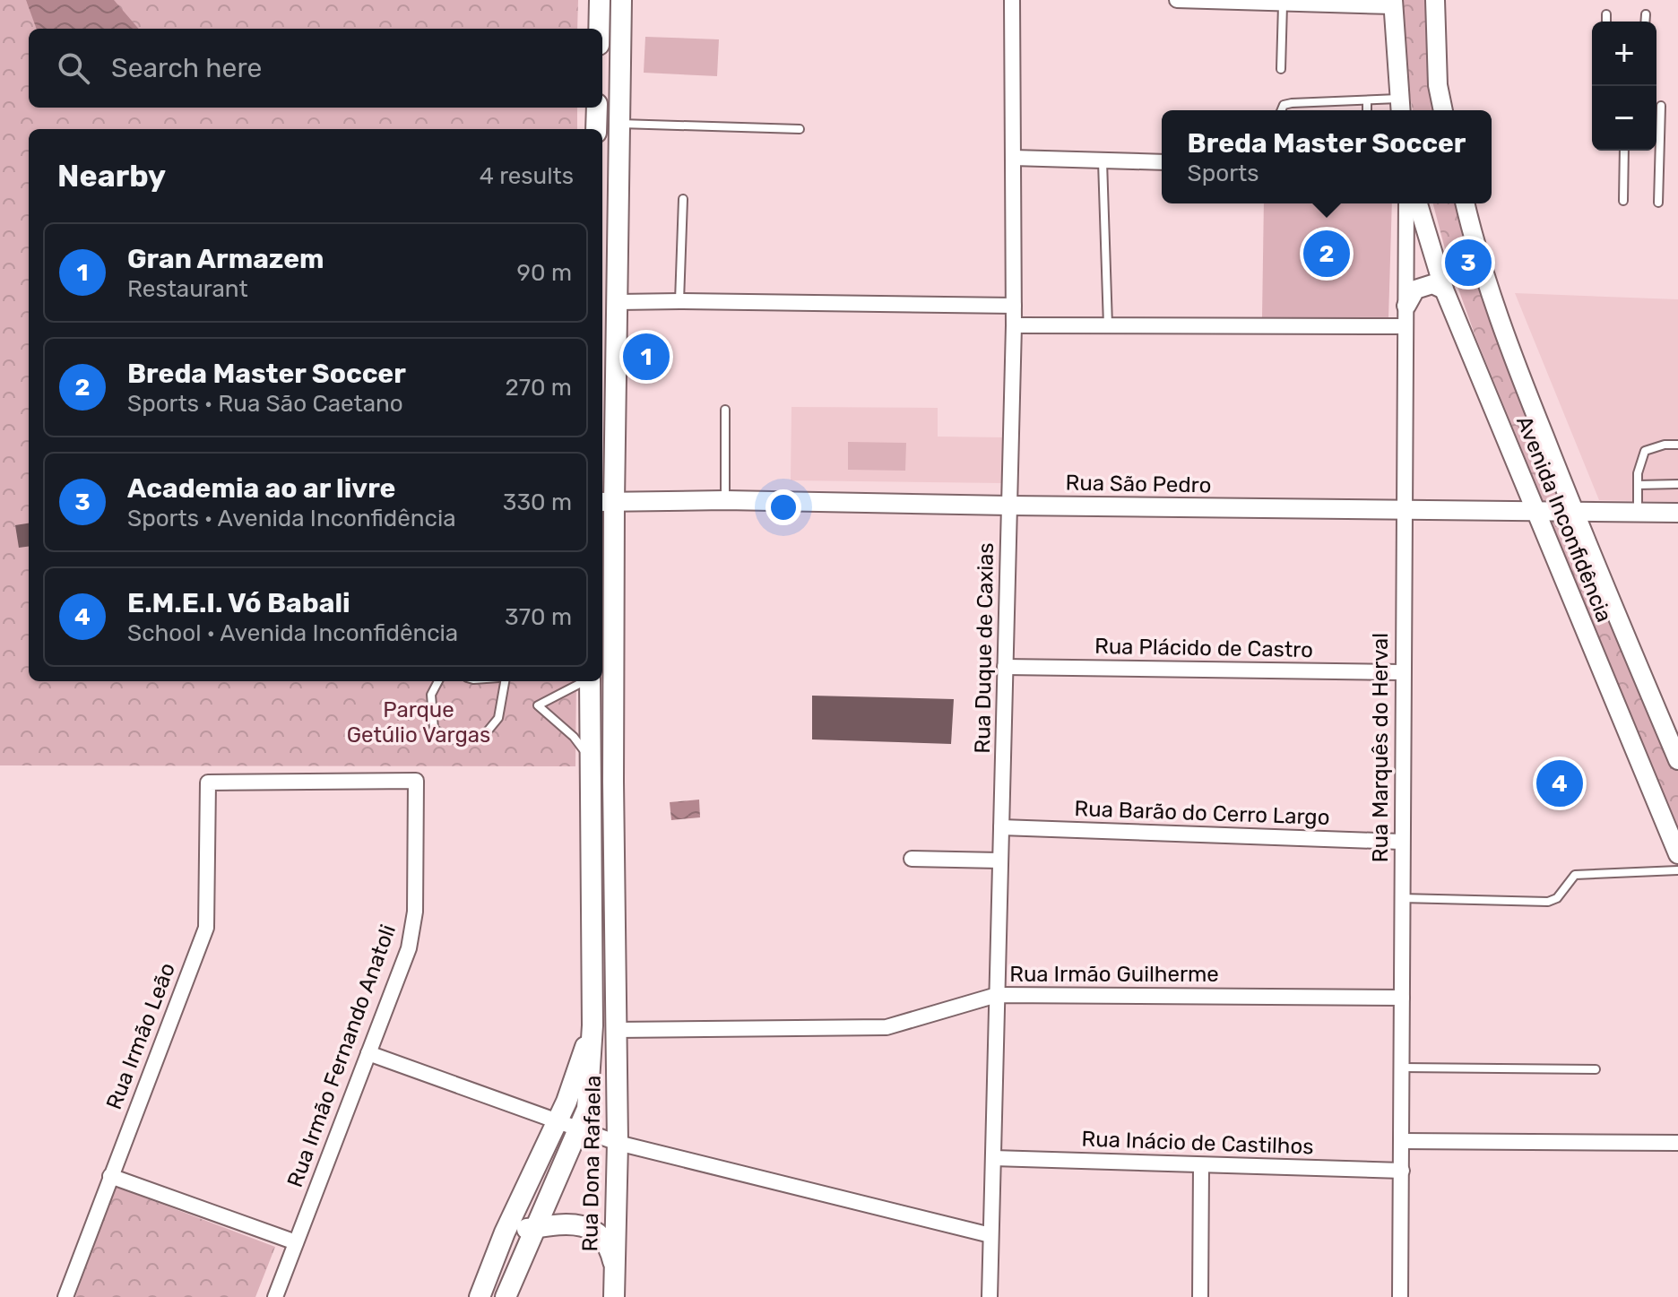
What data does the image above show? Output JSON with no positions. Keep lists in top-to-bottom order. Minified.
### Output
{"streets":{"main road":["Rua Dona Rafaela"],"street":["Rua São Pedro","Avenida Inconfidência","Rua Duque de Caxias","Rua Plácido de Castro","Rua Marquês do Herval","Rua Barão do Cerro Largo","Rua Irmão Guilherme","Rua Irmão Leão","Rua Irmão Fernando Anatoli","Rua Inácio de Castilhos"]},"crossings":[["Rua São Pedro","Avenida Inconfidência"],["Rua São Pedro","Rua Duque de Caxias"],["Rua São Pedro","Rua Marquês do Herval"],["Rua São Pedro","Rua Dona Rafaela"],["Rua Duque de Caxias","Rua Plácido de Castro"],["Rua Duque de Caxias","Rua Barão do Cerro Largo"],["Rua Duque de Caxias","Rua Irmão Guilherme"],["Rua Duque de Caxias","Rua Inácio de Castilhos"],["Rua Plácido de Castro","Rua Marquês do Herval"],["Rua Marquês do Herval","Rua Barão do Cerro Largo"],["Rua Marquês do Herval","Rua Irmão Guilherme"],["Rua Marquês do Herval","Rua Inácio de Castilhos"],["Rua Irmão Guilherme","Rua Dona Rafaela"],["Rua Irmão Leão","Rua Irmão Fernando Anatoli"]],"parks":["Parque Getúlio Vargas"],"page":{"map_buttons":["+","−"],"search":"Search here","popup":["Breda Master Soccer","Sports"],"heading":["Nearby","4 results"],"list":[{"mark":"1","name":"Gran Armazem","note":"Restaurant","value":"90 m"},{"mark":"2","name":"Breda Master Soccer","note":"Sports · Rua São Caetano","value":"270 m"},{"mark":"3","name":"Academia ao ar livre","note":"Sports · Avenida Inconfidência","value":"330 m"},{"mark":"4","name":"E.M.E.I. Vó Babali","note":"School · Avenida Inconfidência","value":"370 m"}],"pins":["2","3","1","4"]}}
